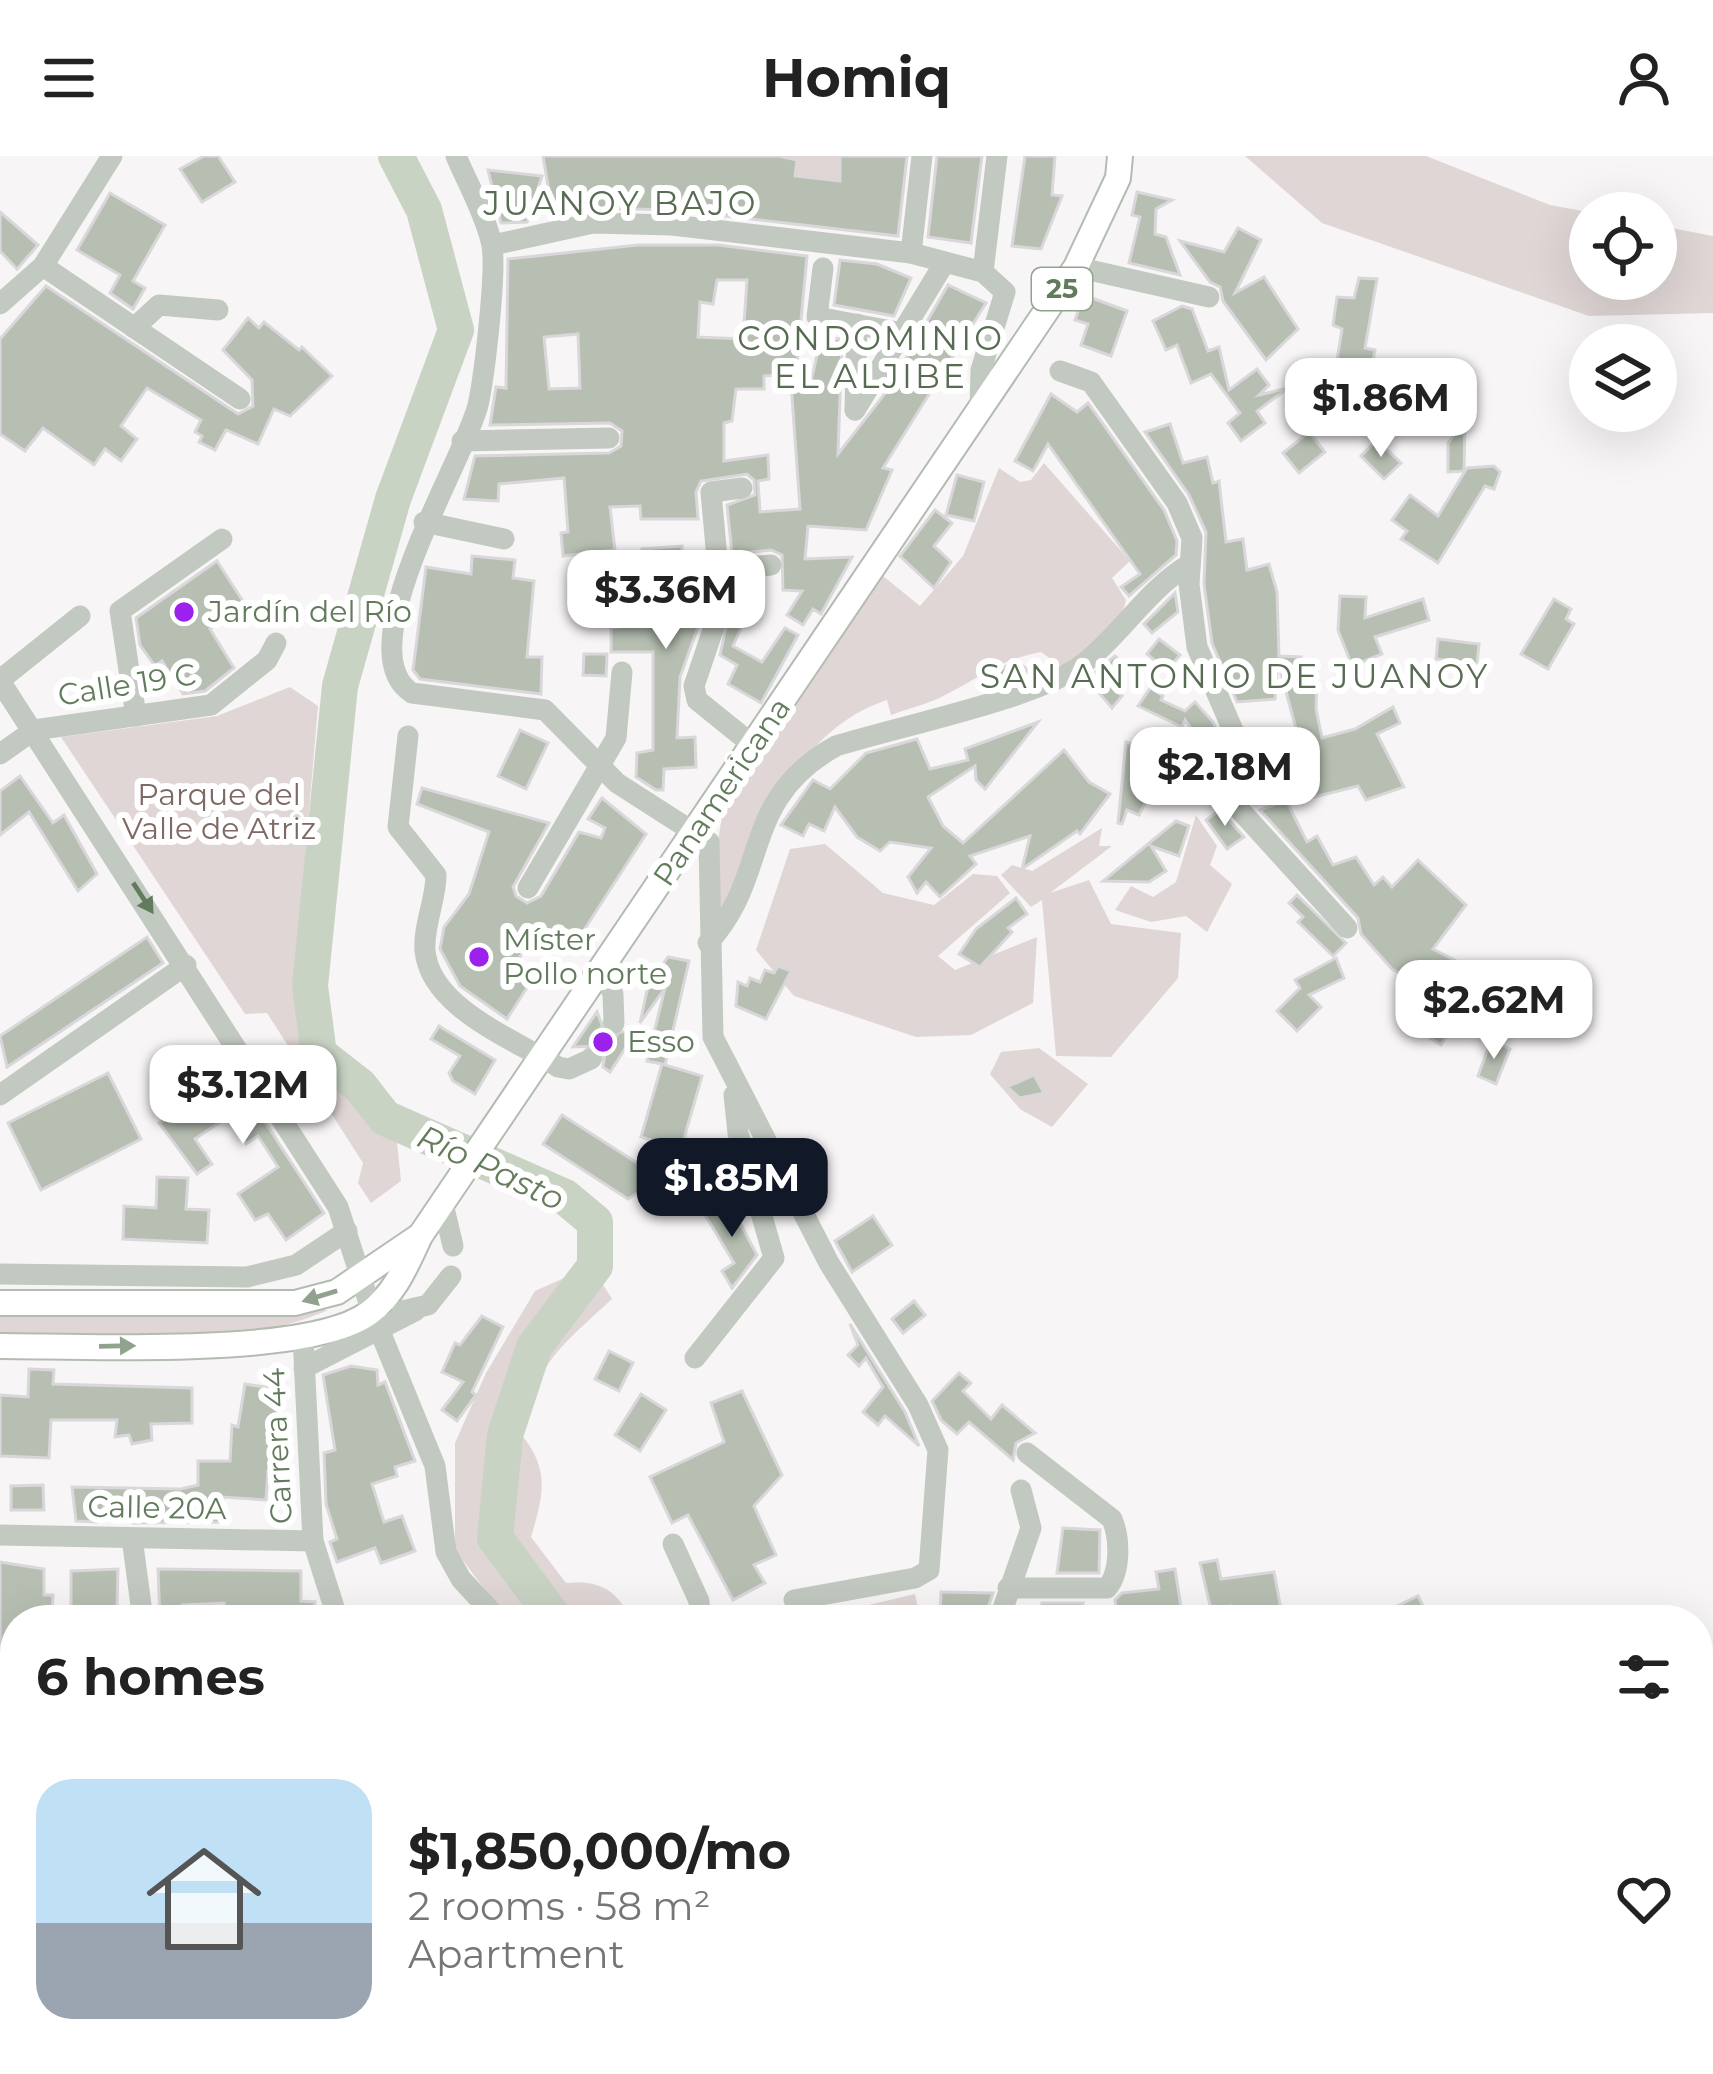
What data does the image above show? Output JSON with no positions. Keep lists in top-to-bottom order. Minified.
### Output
{"streets":{"main road":["25","Panamericana"],"street":["Calle 19 C","Carrera 44","Calle 20A"]},"crossings":[["Carrera 44","Calle 20A"]],"districts":["JUANOY BAJO","CONDOMINIO EL ALJIBE","SAN ANTONIO DE JUANOY"],"water":["Río Pasto"],"parks":["Parque del Valle de Atriz"],"places":["Jardín del Río","Míster Pollo norte","Esso"],"page":{"header":"Homiq","price":["$1.86M","$3.36M","$2.18M","$2.62M","$3.12M","$1.85M"],"heading":"6 homes","list":[{"name":"$1,850,000/mo","note":"2 rooms · 58 m² · Apartment"}]}}
